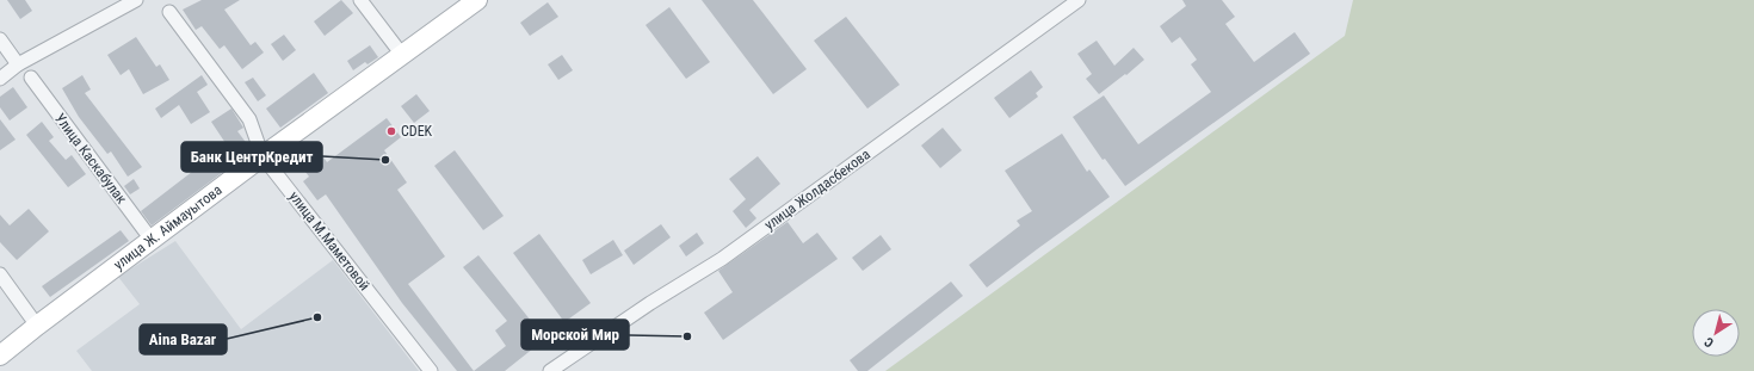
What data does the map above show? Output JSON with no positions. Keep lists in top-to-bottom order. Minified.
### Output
{"streets":{"street":["Улица Каскабулак","улица Жолдасбекова","улица Ж. Аймауытова","улица М.Маметовой"]},"crossings":[["Улица Каскабулак","улица Ж. Аймауытова"],["улица Ж. Аймауытова","улица М.Маметовой"]],"places":["CDEK","Банк ЦентрКредит","Aina Bazar","Морской Мир"],"north":"bottom left"}
